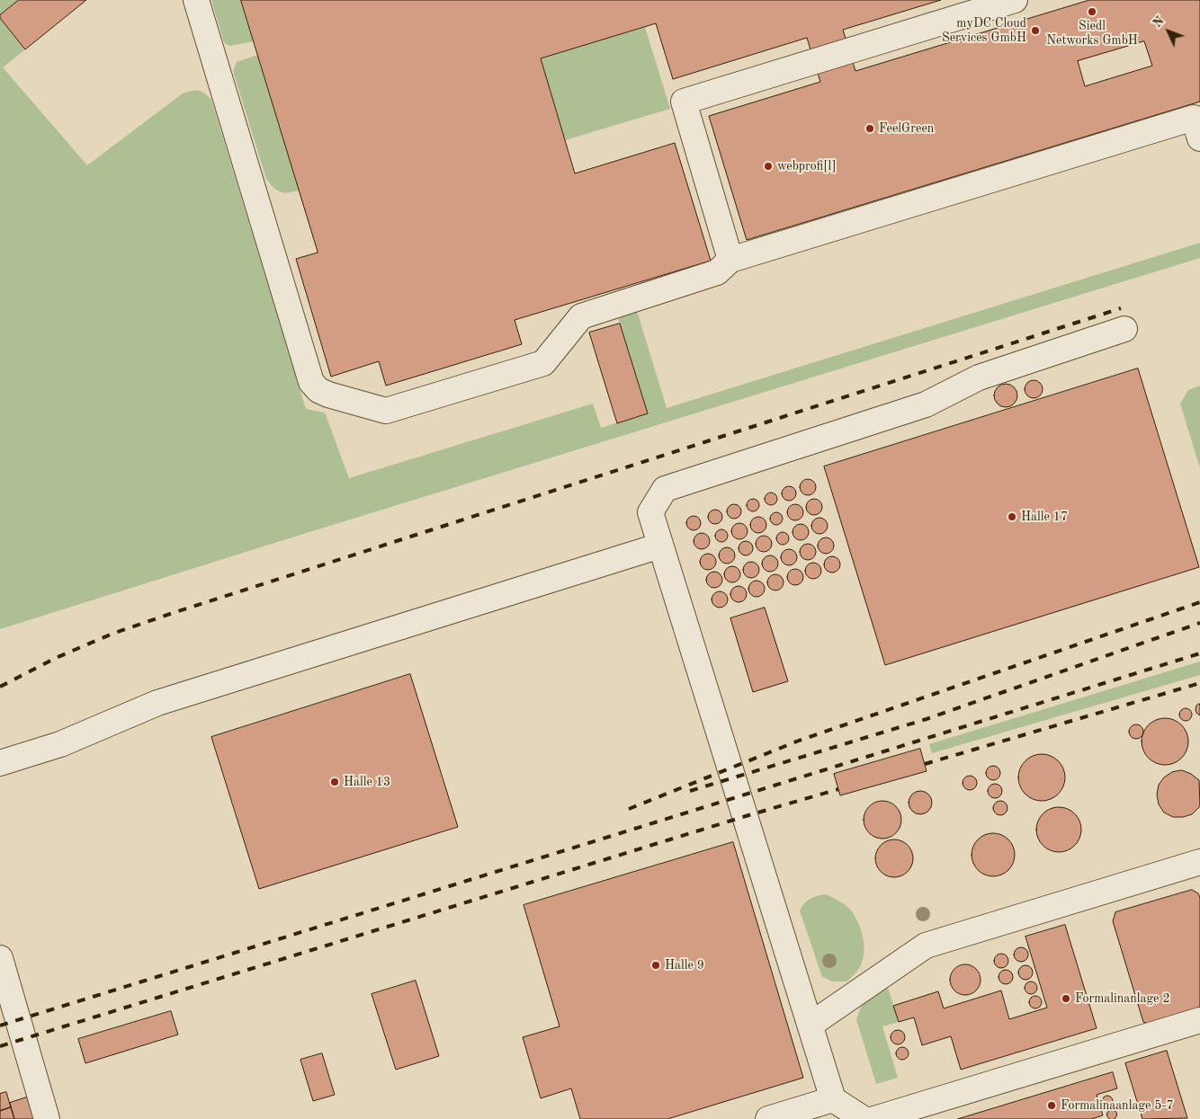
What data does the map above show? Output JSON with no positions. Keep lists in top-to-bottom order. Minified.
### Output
{"places":["Siedl Networks GmbH","myDC Cloud Services GmbH","FeelGreen","webprofi[l]","Halle 17","Halle 13","Halle 9","Formalinanlage 2","Formalinaanlage 5-7"],"north":"top left"}
